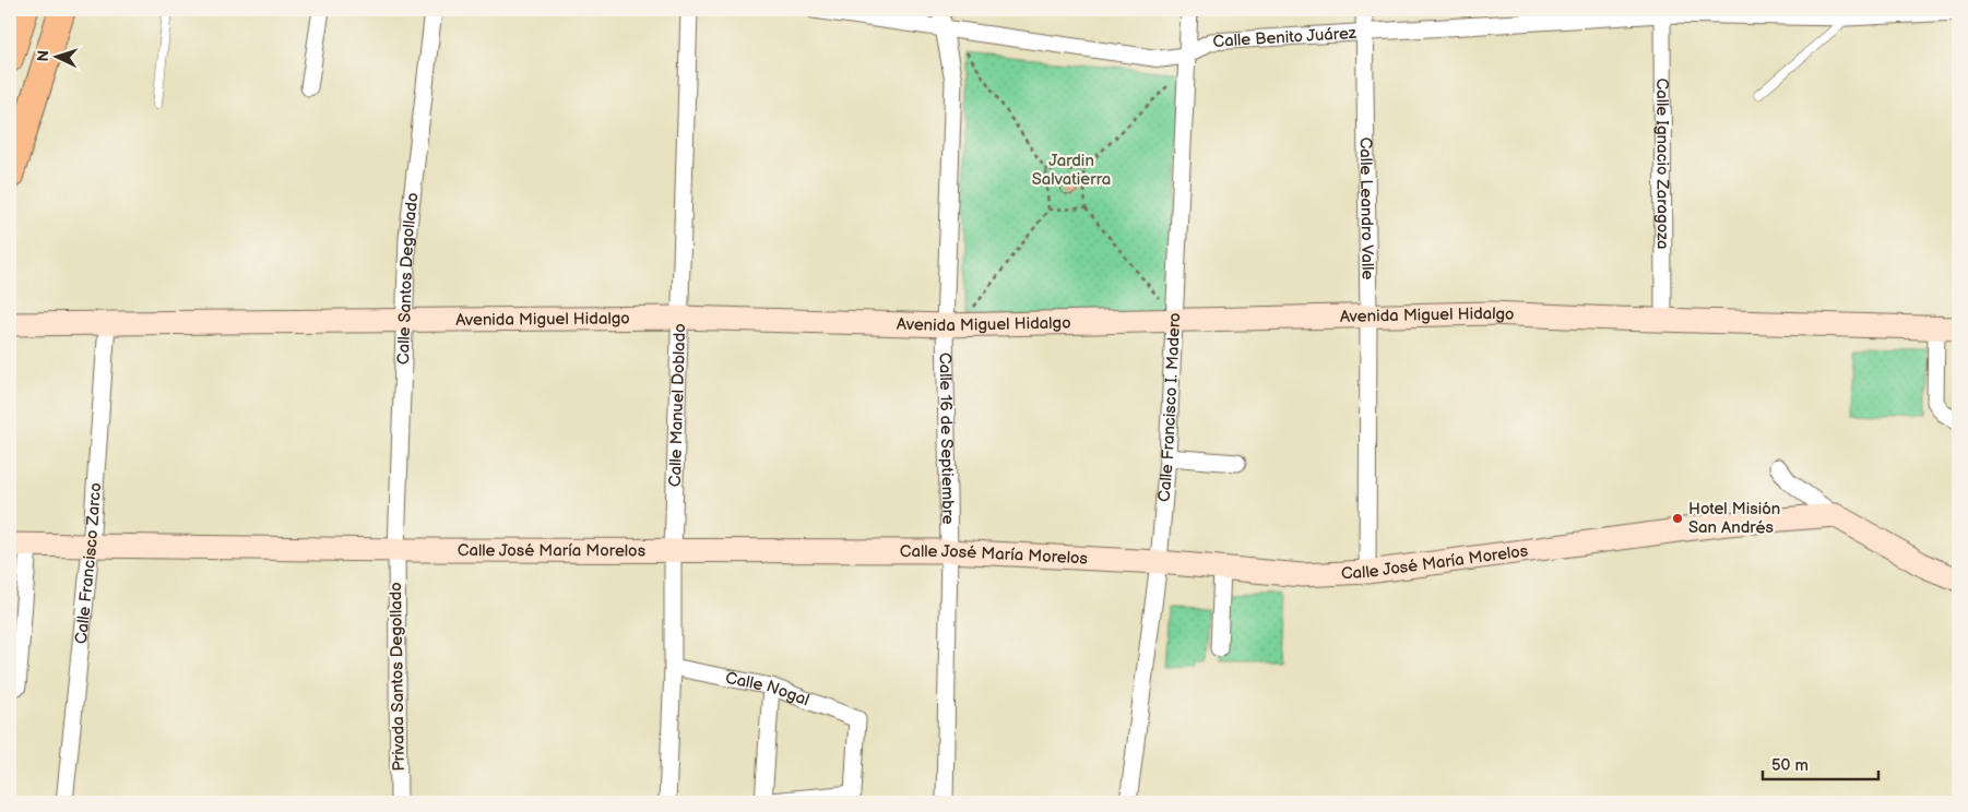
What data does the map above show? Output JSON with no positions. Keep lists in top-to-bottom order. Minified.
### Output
{"streets":{"street":["Calle Benito Juárez","Calle Ignacio Zaragoza","Calle Leandro Valle","Calle Santos Degollado","Avenida Miguel Hidalgo","Calle Manuel Doblado","Calle Francisco I. Madero","Calle 16 de Septiembre","Calle José María Morelos","Calle Francisco Zarco","Privada Santos Degollado","Calle Nogal"]},"crossings":[["Calle Benito Juárez","Calle Ignacio Zaragoza"],["Calle Benito Juárez","Calle Leandro Valle"],["Calle Benito Juárez","Calle Francisco I. Madero"],["Calle Benito Juárez","Calle 16 de Septiembre"],["Calle Ignacio Zaragoza","Avenida Miguel Hidalgo"],["Calle Leandro Valle","Avenida Miguel Hidalgo"],["Calle Leandro Valle","Calle José María Morelos"],["Calle Santos Degollado","Avenida Miguel Hidalgo"],["Calle Santos Degollado","Calle José María Morelos"],["Calle Santos Degollado","Privada Santos Degollado"],["Avenida Miguel Hidalgo","Calle Manuel Doblado"],["Avenida Miguel Hidalgo","Calle Francisco I. Madero"],["Avenida Miguel Hidalgo","Calle 16 de Septiembre"],["Avenida Miguel Hidalgo","Calle Francisco Zarco"],["Calle Manuel Doblado","Calle José María Morelos"],["Calle Manuel Doblado","Calle Nogal"],["Calle Francisco I. Madero","Calle José María Morelos"],["Calle 16 de Septiembre","Calle José María Morelos"],["Calle José María Morelos","Calle Francisco Zarco"],["Calle José María Morelos","Privada Santos Degollado"]],"parks":["Jardin Salvatierra"],"places":["Hotel Misión San Andrés"],"scale_bar":"50 m","north":"left"}
